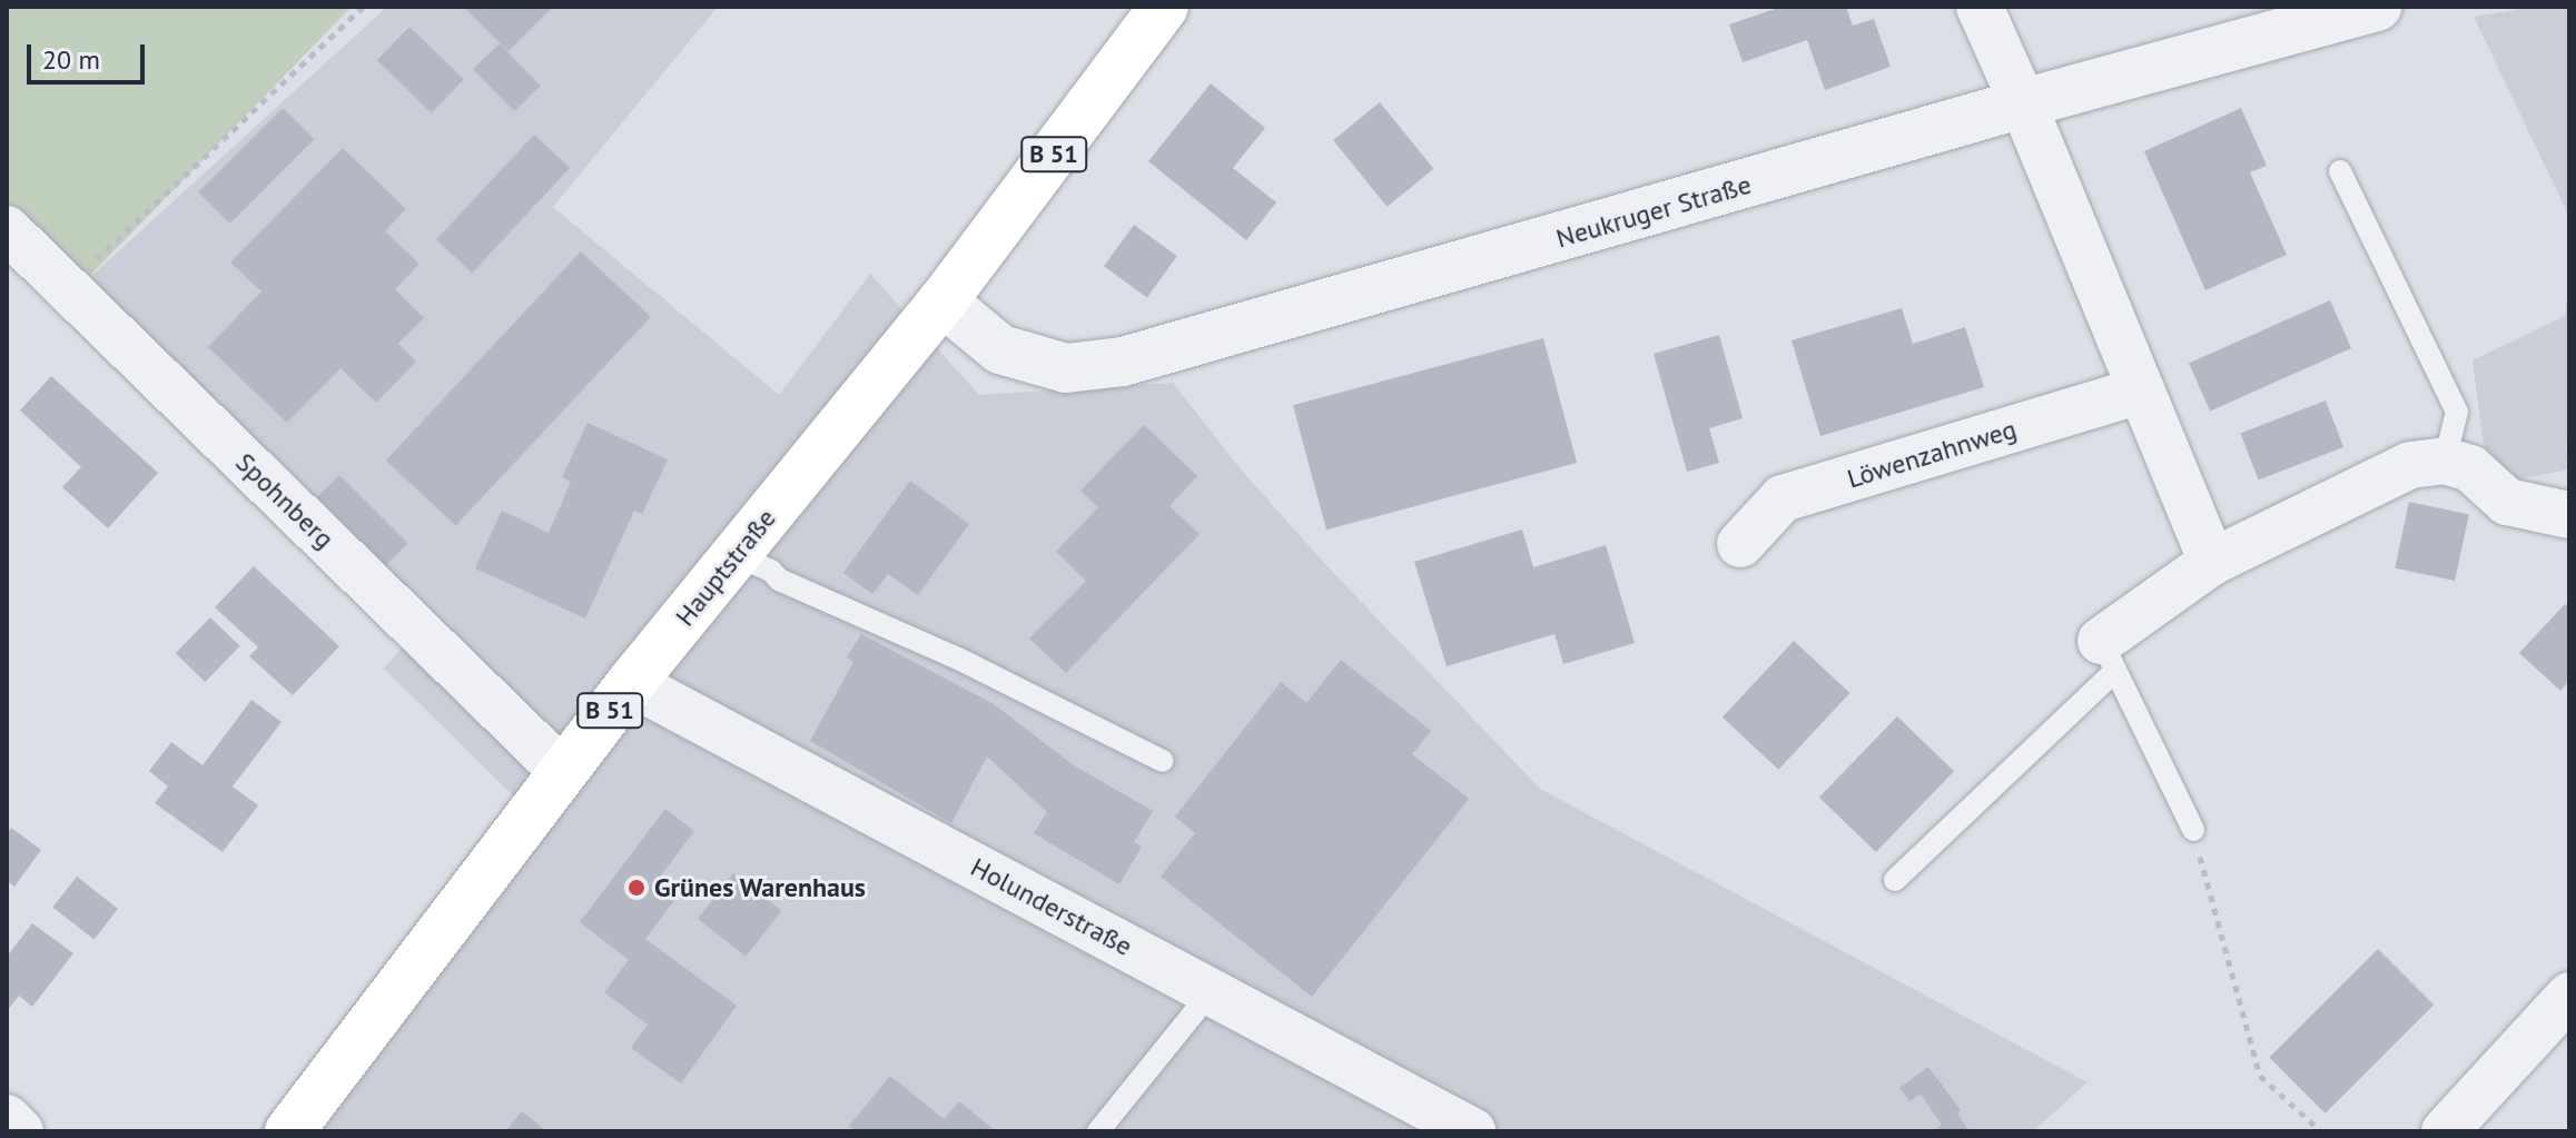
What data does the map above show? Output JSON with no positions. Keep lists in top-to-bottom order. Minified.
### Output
{"streets":{"main road":["B 51","Hauptstraße"],"street":["Neukruger Straße","Löwenzahnweg","Spohnberg","Holunderstraße"]},"crossings":[["Neukruger Straße","Hauptstraße"],["Spohnberg","Hauptstraße"],["Hauptstraße","Holunderstraße"]],"places":["Grünes Warenhaus"],"scale_bar":"20 m"}
